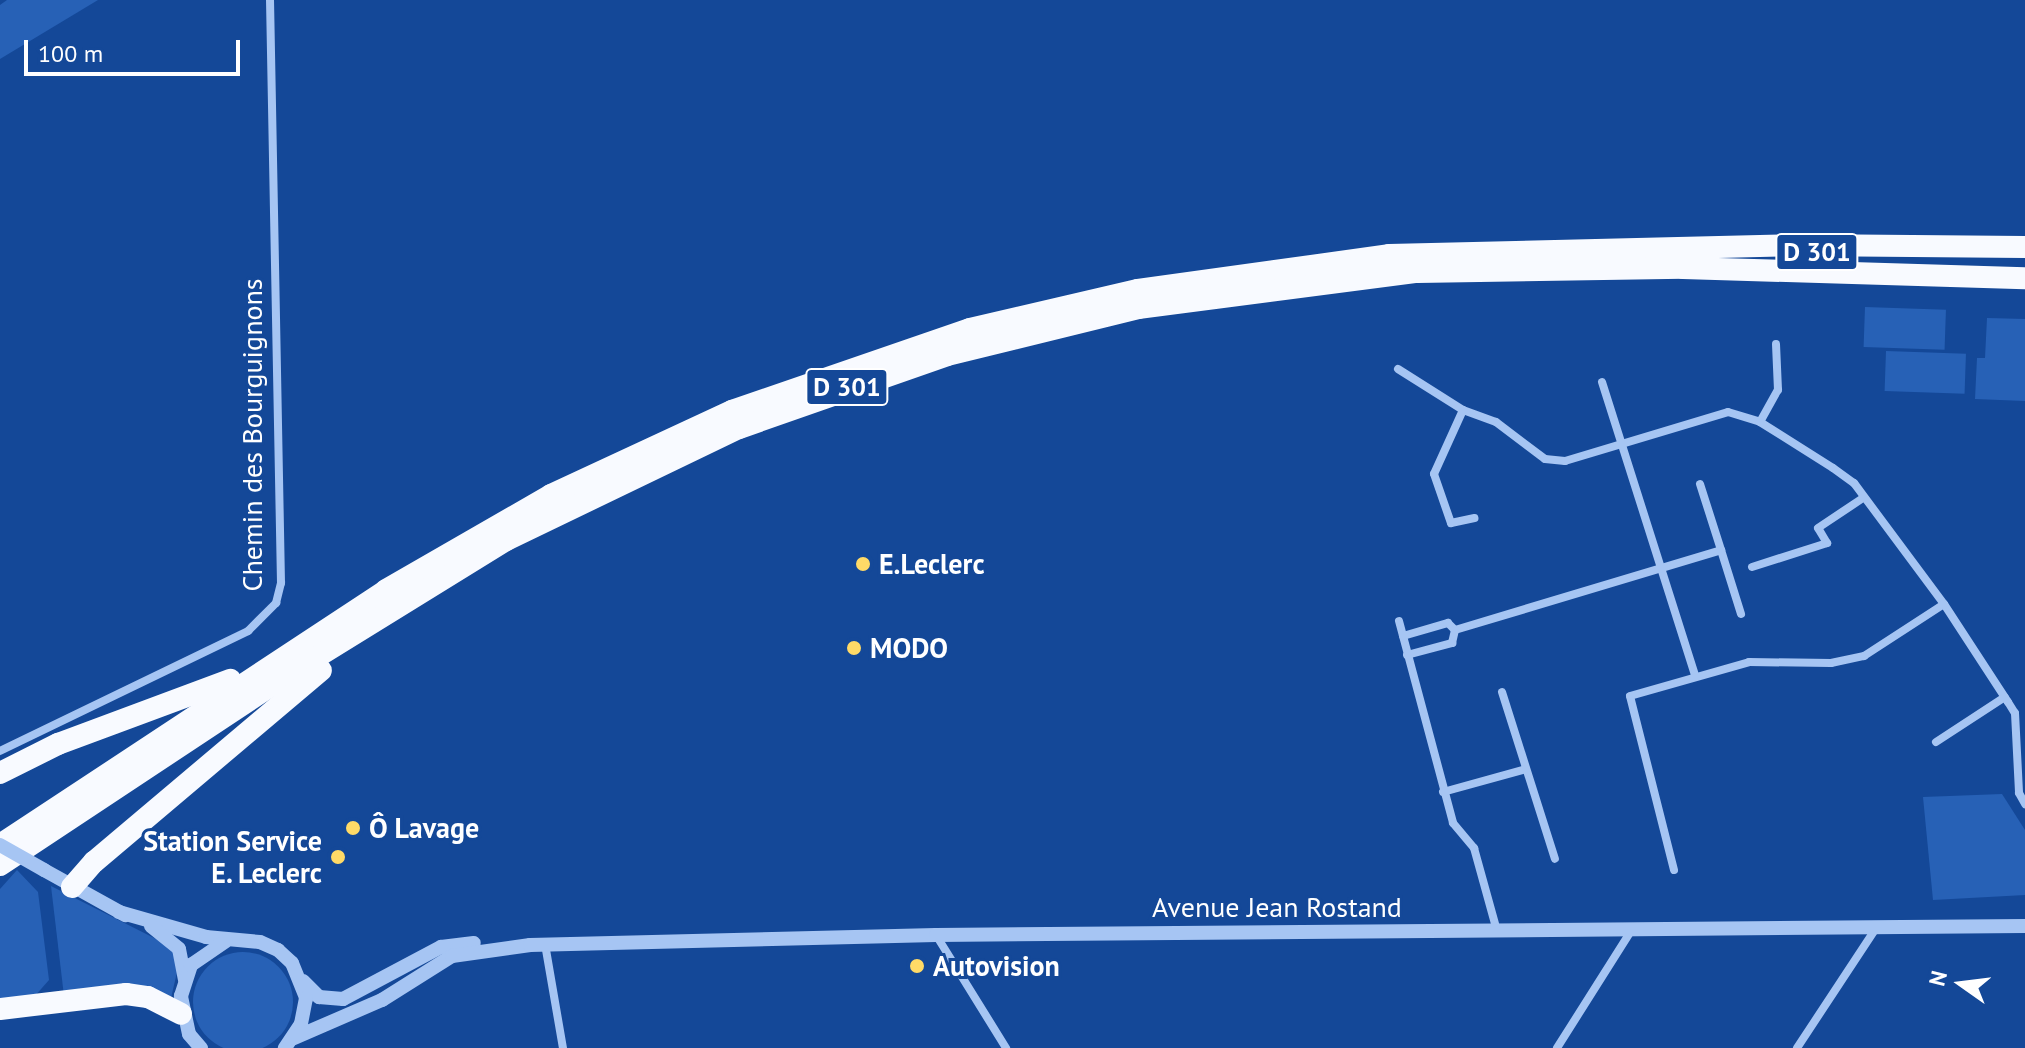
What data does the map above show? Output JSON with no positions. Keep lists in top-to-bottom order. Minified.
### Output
{"streets":{"highway":["D 301"],"street":["Chemin des Bourguignons","Avenue Jean Rostand"]},"places":["E.Leclerc","MODO","Ô Lavage","Station Service E. Leclerc","Autovision"],"scale_bar":"100 m","north":"left"}
